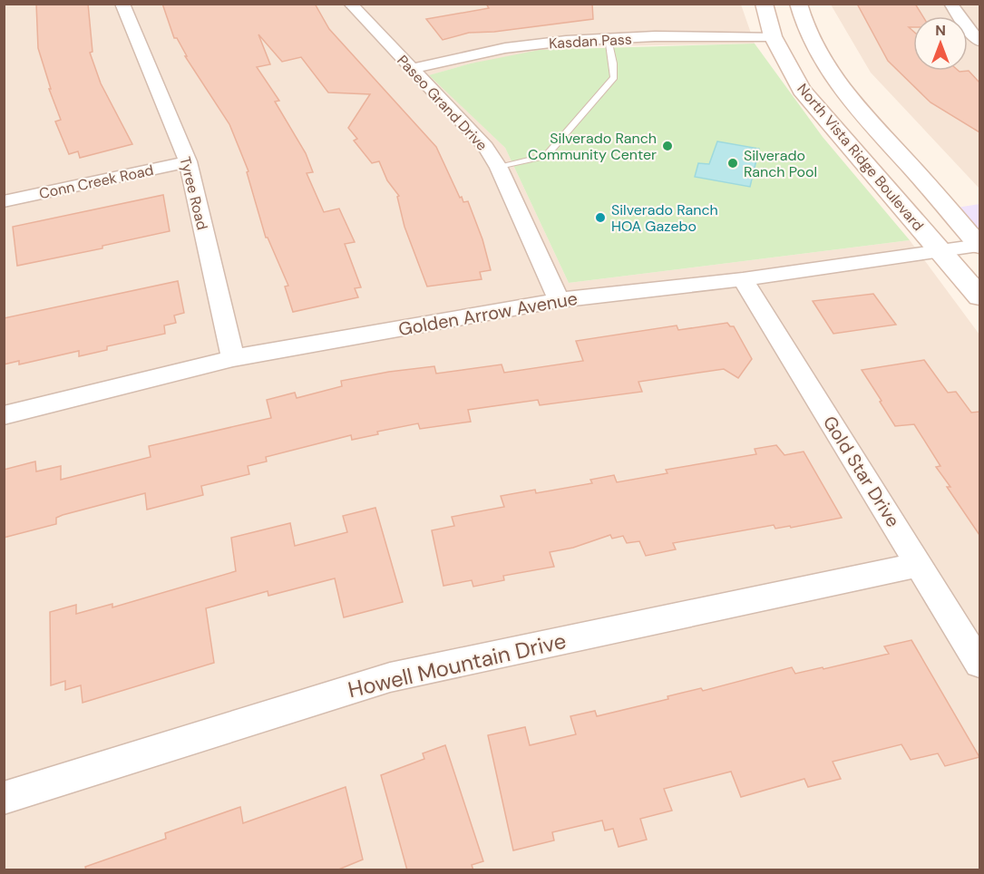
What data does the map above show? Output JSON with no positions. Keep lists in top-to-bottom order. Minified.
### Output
{"streets":{"street":["Kasdan Pass","Paseo Grand Drive","North Vista Ridge Boulevard","Conn Creek Road","Tyree Road","Golden Arrow Avenue","Gold Star Drive","Howell Mountain Drive"]},"crossings":[["Kasdan Pass","Paseo Grand Drive"],["Kasdan Pass","North Vista Ridge Boulevard"],["Paseo Grand Drive","Golden Arrow Avenue"],["North Vista Ridge Boulevard","Golden Arrow Avenue"],["Conn Creek Road","Tyree Road"],["Tyree Road","Golden Arrow Avenue"],["Golden Arrow Avenue","Gold Star Drive"],["Gold Star Drive","Howell Mountain Drive"]],"places":["Silverado Ranch Community Center","Silverado Ranch Pool","Silverado Ranch HOA Gazebo"],"north":"top"}
